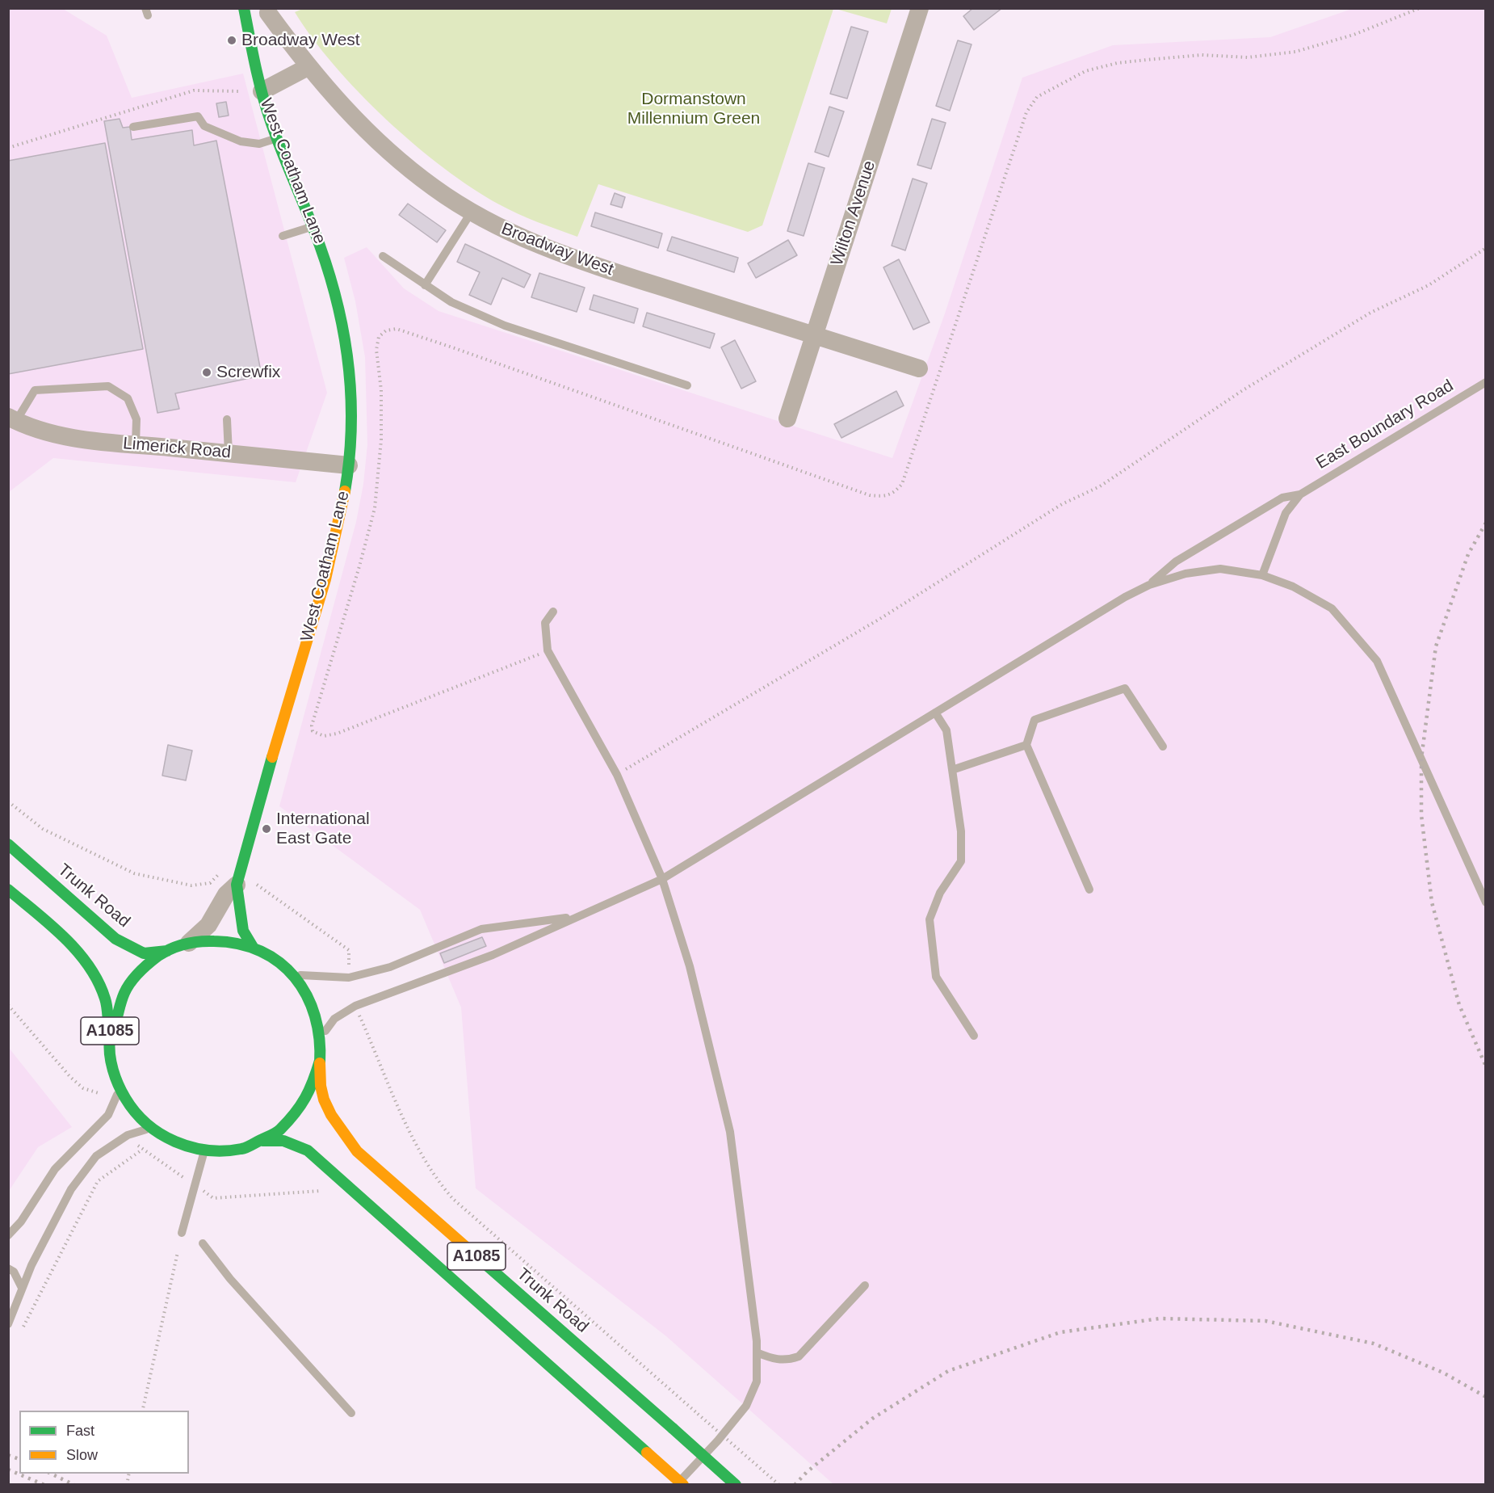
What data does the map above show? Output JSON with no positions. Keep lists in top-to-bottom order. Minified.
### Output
{"streets":{"main road":["West Coatham Lane","Trunk Road","A1085"],"street":["Wilton Avenue","Broadway West","Limerick Road"],"lane":["East Boundary Road"]},"crossings":[["West Coatham Lane","Limerick Road"],["West Coatham Lane","A1085"],["Wilton Avenue","Broadway West"],["Trunk Road","A1085"]],"parks":["Dormanstown Millennium Green"],"places":["Broadway West","Screwfix","International East Gate"],"legend":["Fast","Slow"]}
